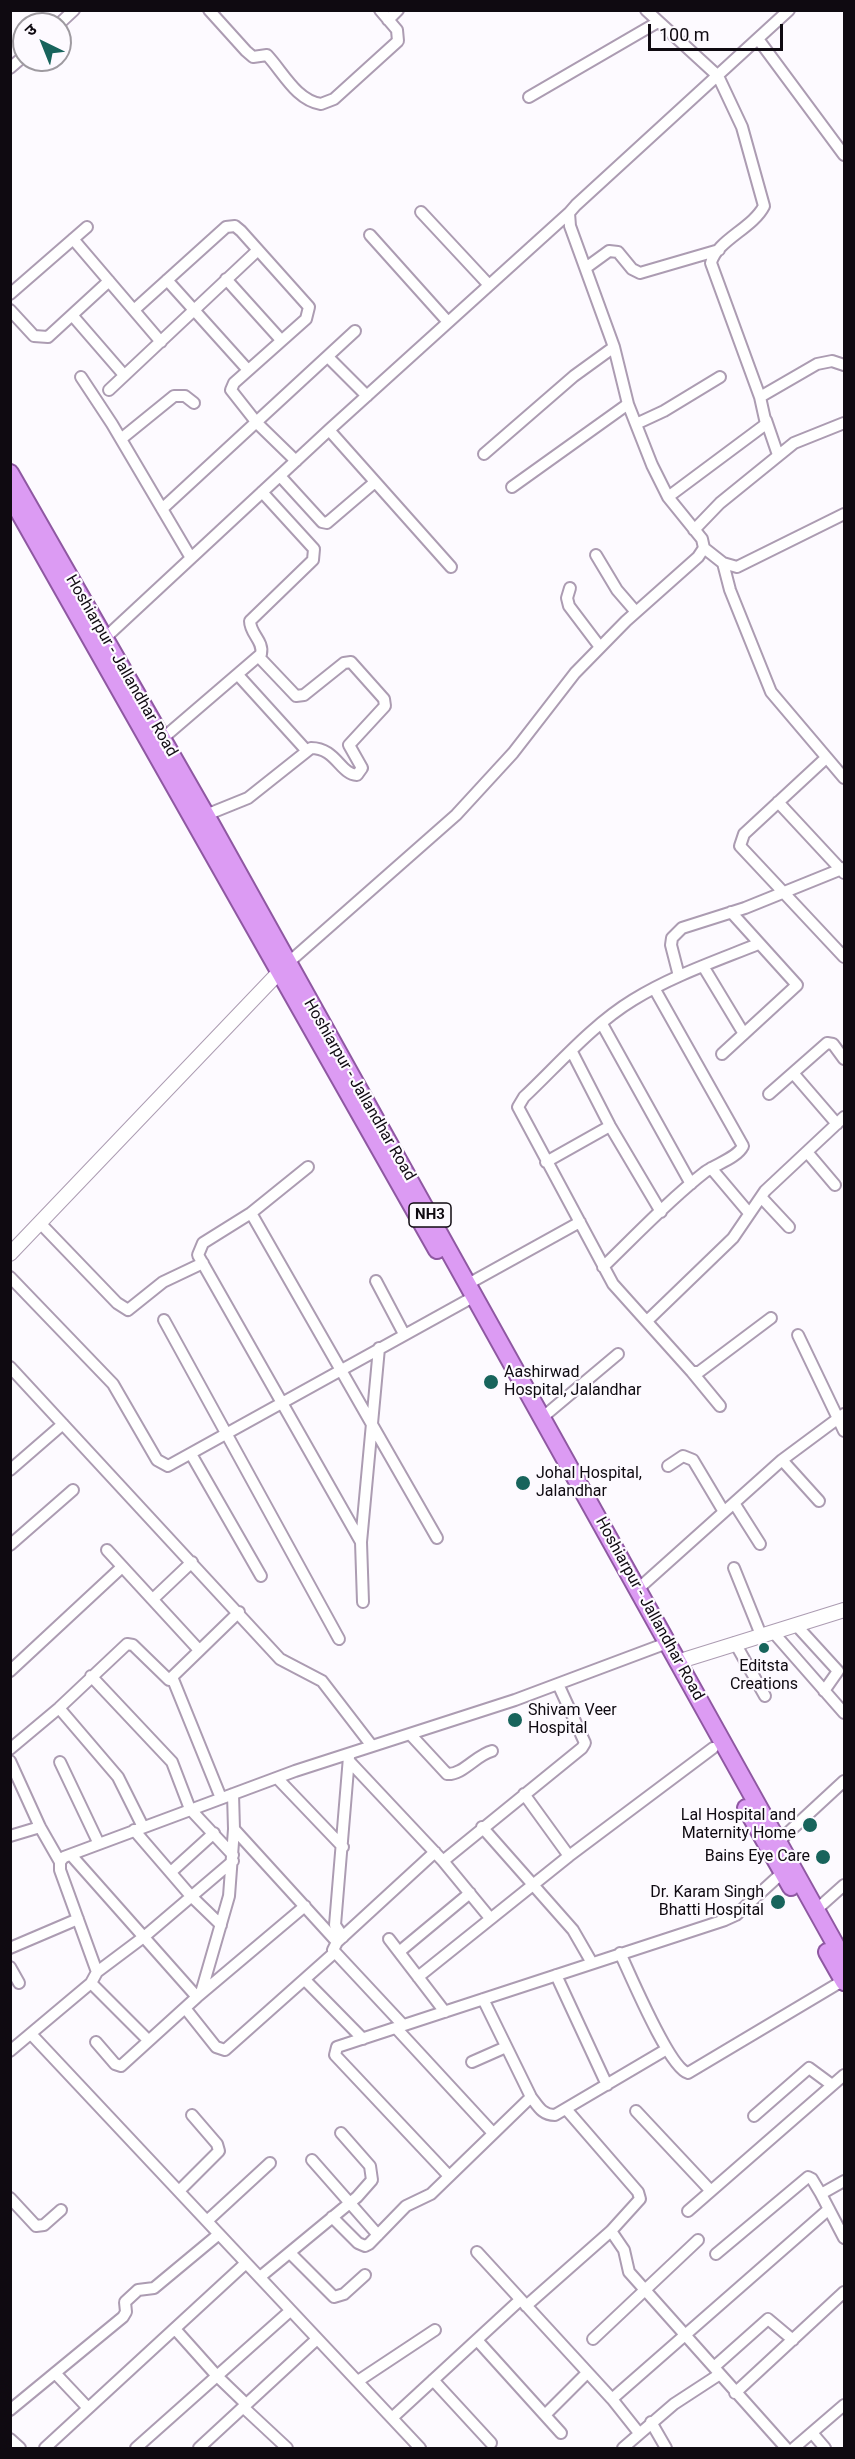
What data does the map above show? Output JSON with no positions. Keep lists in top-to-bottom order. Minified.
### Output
{"streets":{"highway":["Hoshiarpur - Jallandhar Road","NH3"]},"places":["Aashirwad Hospital, Jalandhar","Johal Hospital, Jalandhar","Editsta Creations","Shivam Veer Hospital","Lal Hospital and Maternity Home","Bains Eye Care","Dr. Karam Singh Bhatti Hospital"],"scale_bar":"100 m","north":"top left"}
